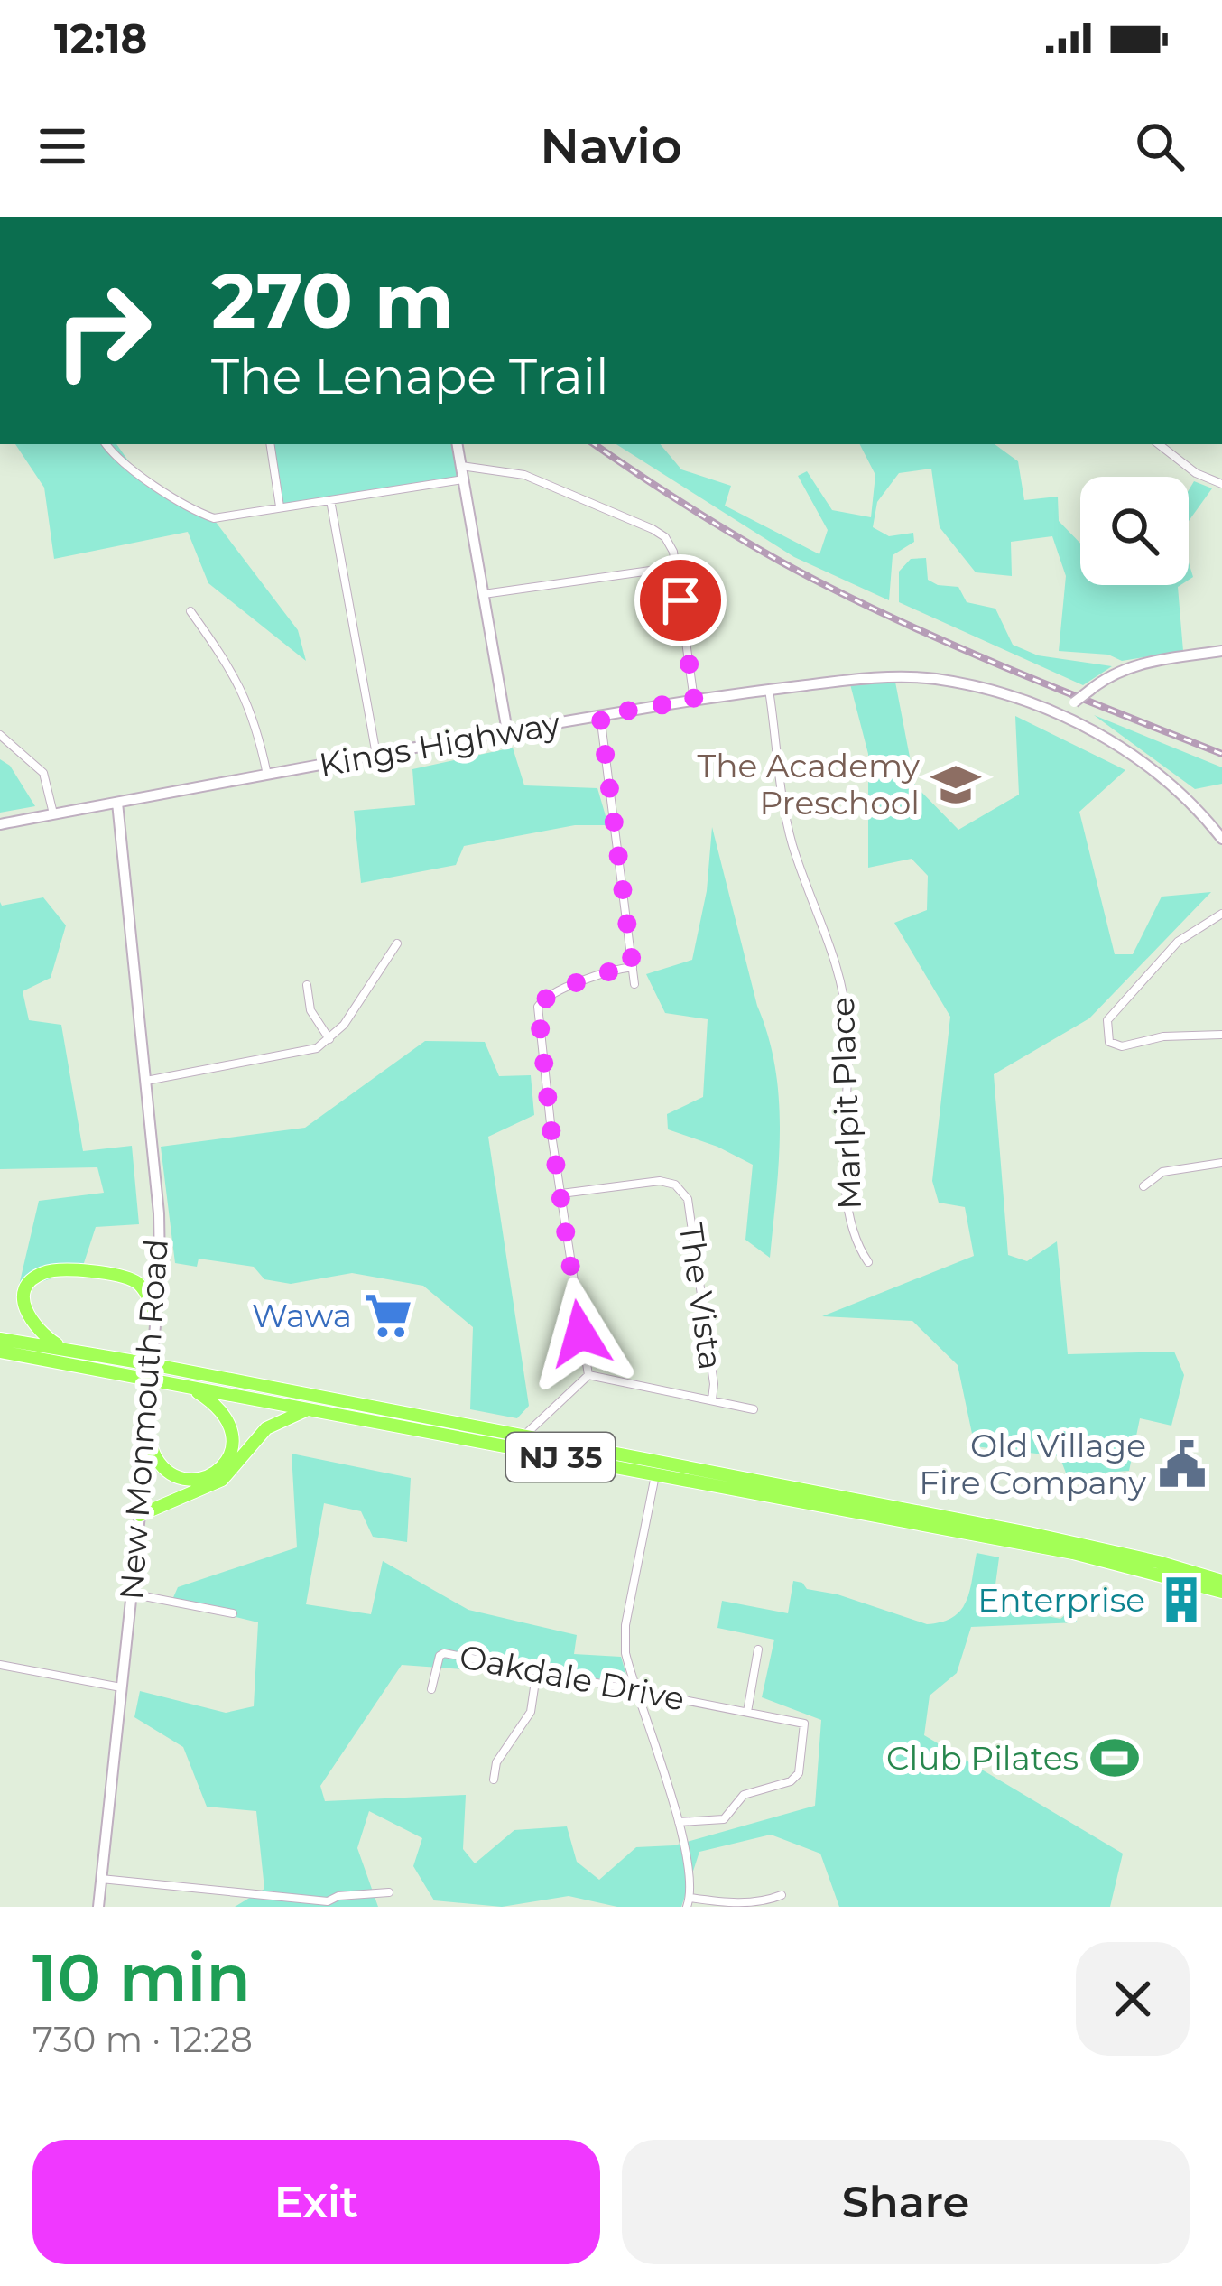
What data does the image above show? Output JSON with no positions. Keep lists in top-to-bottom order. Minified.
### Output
{"streets":{"highway":["NJ 35"],"main road":["Kings Highway","New Monmouth Road"],"street":["Marlpit Place","The Vista","Oakdale Drive"]},"crossings":[["Kings Highway","Marlpit Place"],["Kings Highway","New Monmouth Road"],["New Monmouth Road","NJ 35"]],"places":{"school or university":["The Academy Preschool"],"supermarket":["Wawa"],"public building":["Old Village Fire Company"],"building":["Enterprise"],"sports":["Club Pilates"]},"page":{"status":"12:18","header":"Navio","turn":["270 m","The Lenape Trail"],"heading":["10 min","730 m · 12:28"],"buttons":["Exit","Share"]}}
